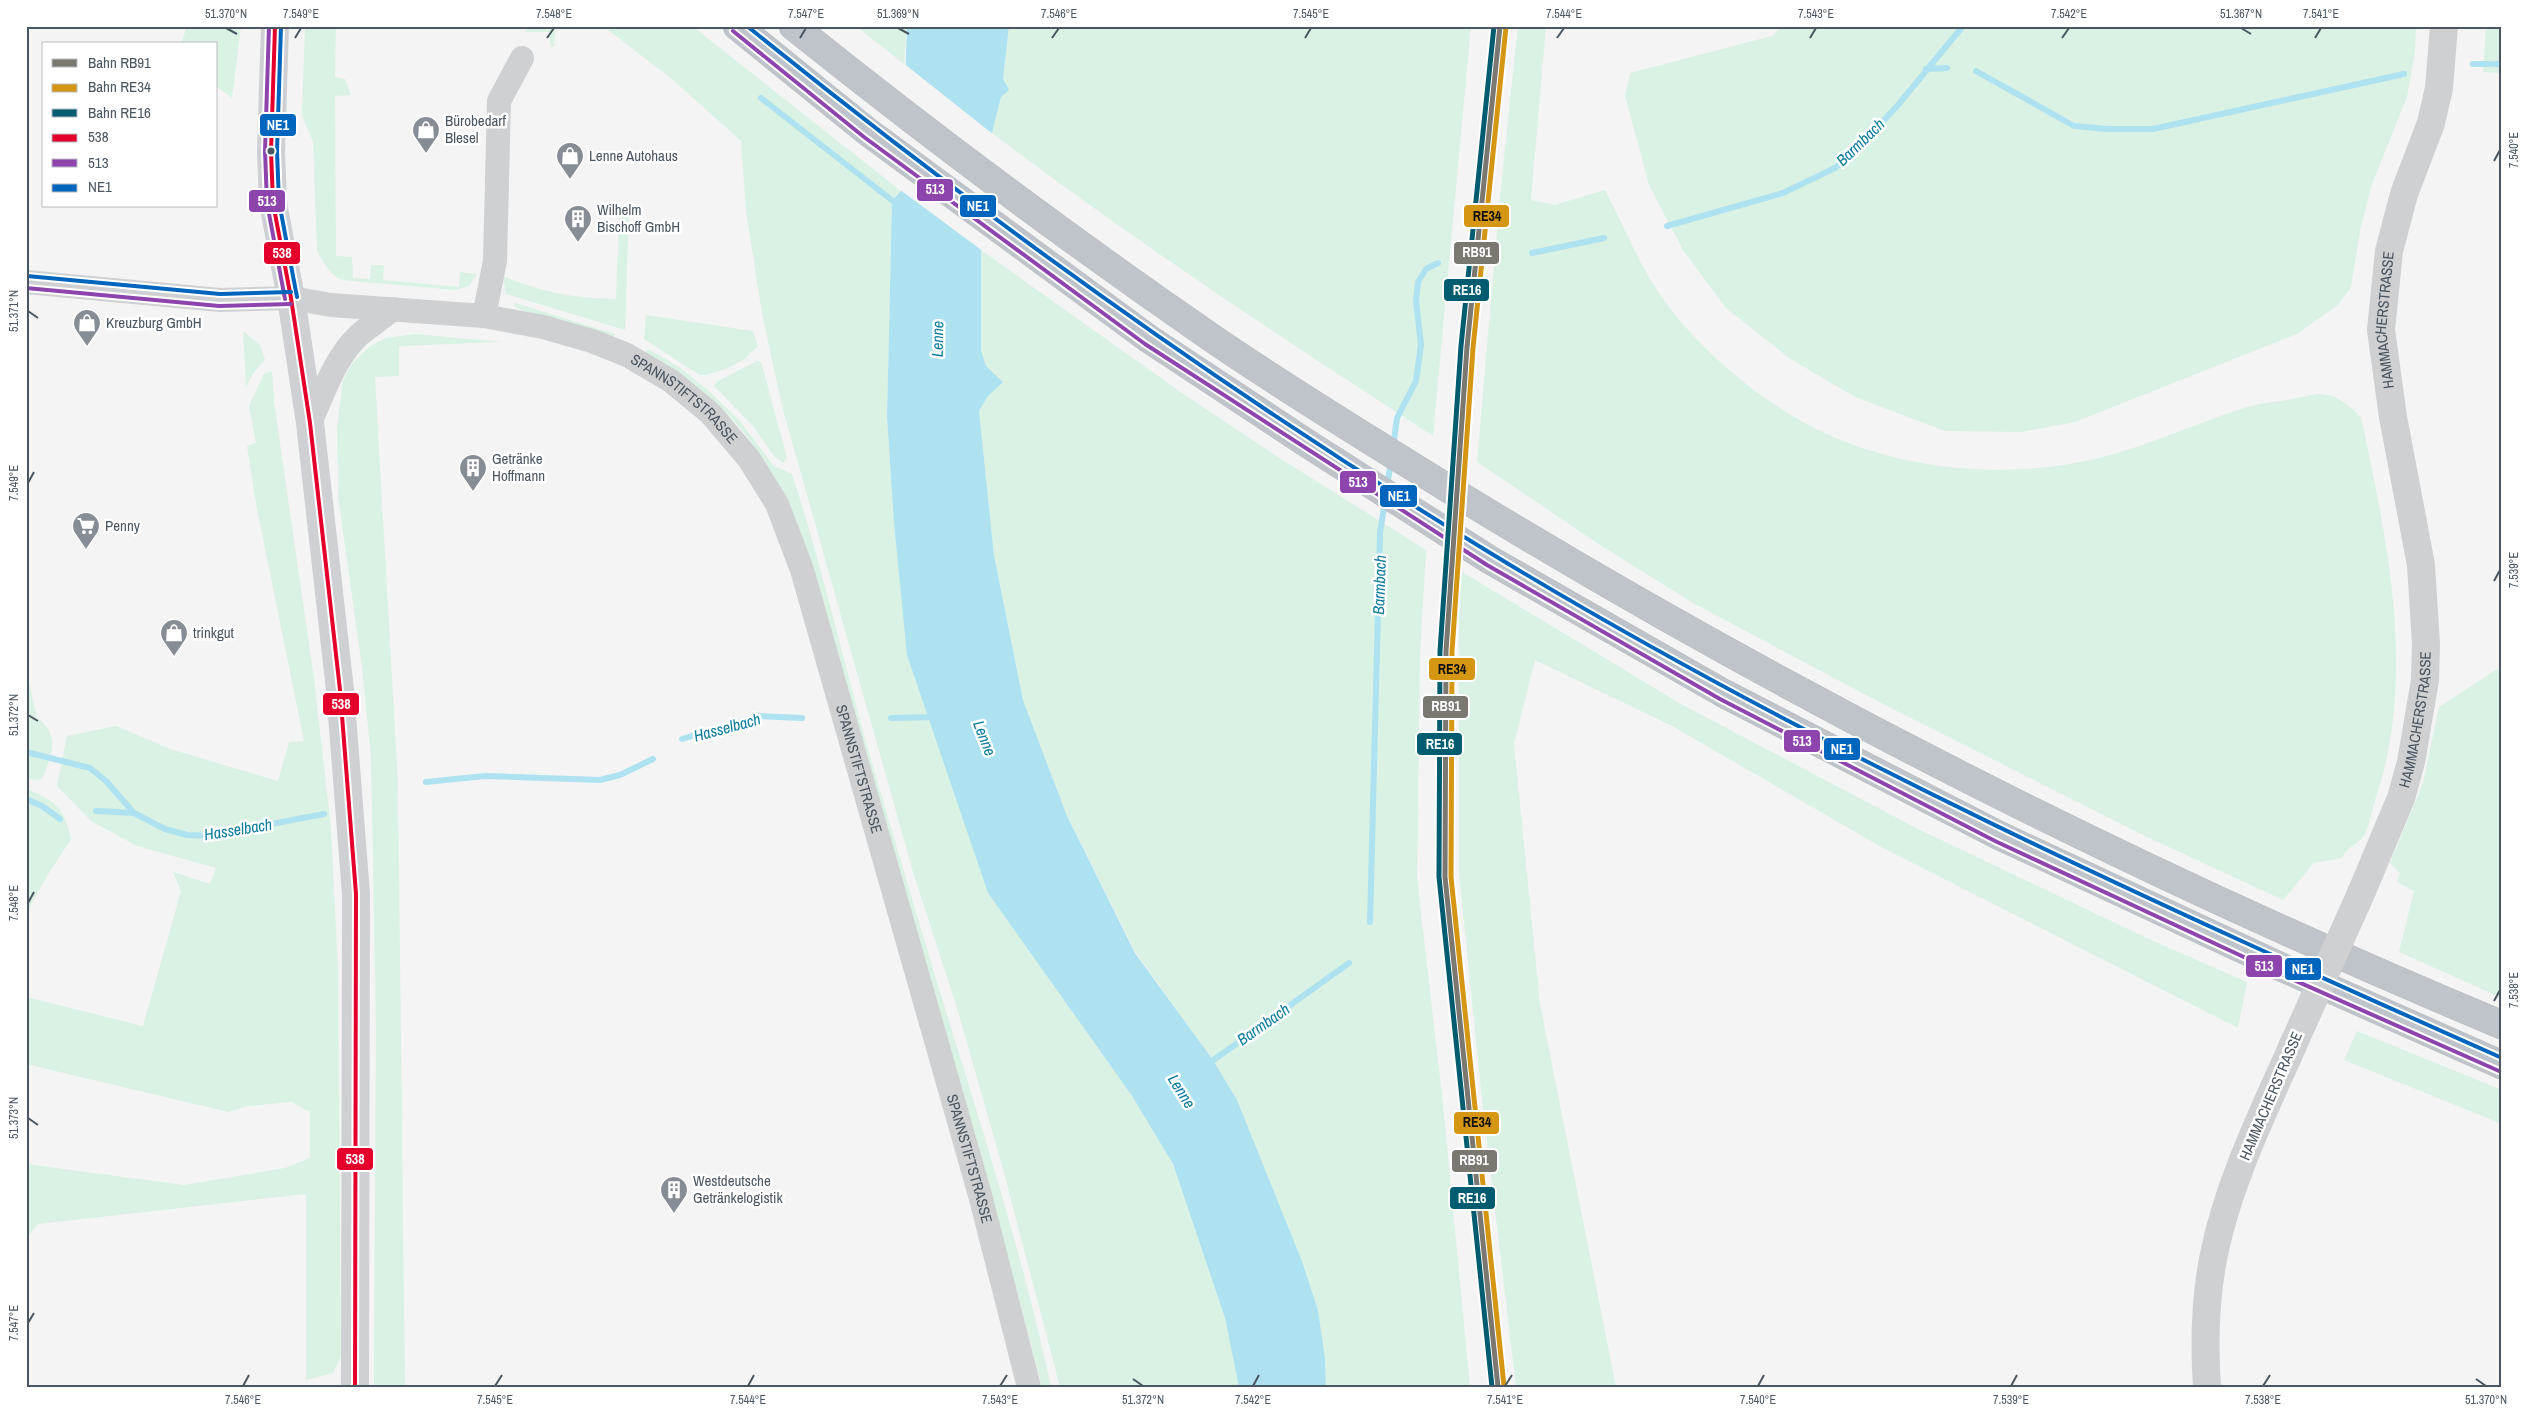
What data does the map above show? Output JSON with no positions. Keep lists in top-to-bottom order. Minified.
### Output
{"streets":{"street":["HAMMACHERSTRASSE","SPANNSTIFTSTRASSE"]},"water":["Barmbach","Lenne","Hasselbach"],"places":{"shop":["Bürobedarf Blesel","Lenne Autohaus","Kreuzburg GmbH","trinkgut"],"building":["Wilhelm Bischoff GmbH","Getränke Hoffmann","Westdeutsche Getränkelogistik"],"supermarket":["Penny"]},"lines":["rail line RB91","rail line RE16","transit line 538","transit line 513","transit line NE1","rail line RE34"],"legend":["Bahn RB91","Bahn RE34","Bahn RE16","538","513","NE1"],"coordinates":["51.370°N","7.549°E","7.548°E","7.547°E","51.369°N","7.546°E","7.545°E","7.544°E","7.543°E","7.542°E","51.367°N","7.541°E","7.540°E","51.371°N","7.539°E","51.372°N","7.538°E","51.373°N"]}
